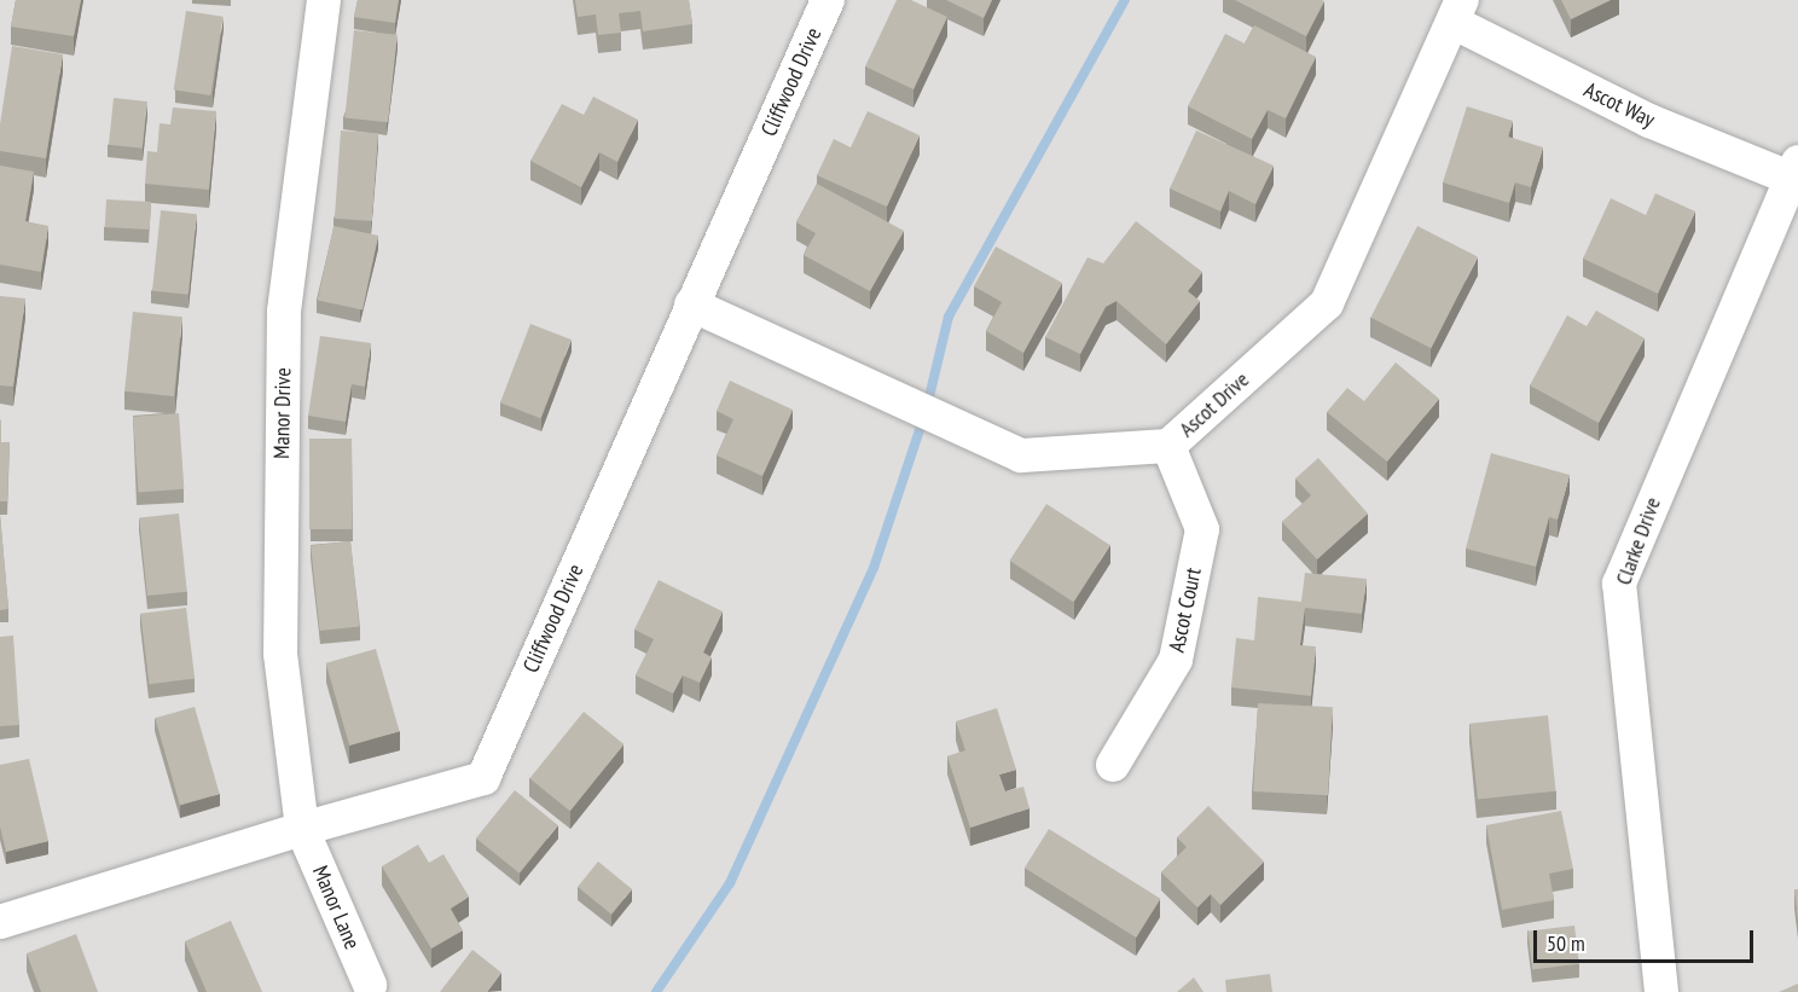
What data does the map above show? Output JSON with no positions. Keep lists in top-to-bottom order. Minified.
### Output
{"streets":{"street":["Cliffwood Drive","Ascot Way","Ascot Drive","Manor Drive","Clarke Drive","Ascot Court","Manor Lane"]},"crossings":[["Cliffwood Drive","Ascot Drive"],["Cliffwood Drive","Manor Drive"],["Cliffwood Drive","Manor Lane"],["Ascot Way","Ascot Drive"],["Ascot Way","Clarke Drive"],["Ascot Drive","Ascot Court"],["Manor Drive","Manor Lane"]],"scale_bar":"50 m"}
